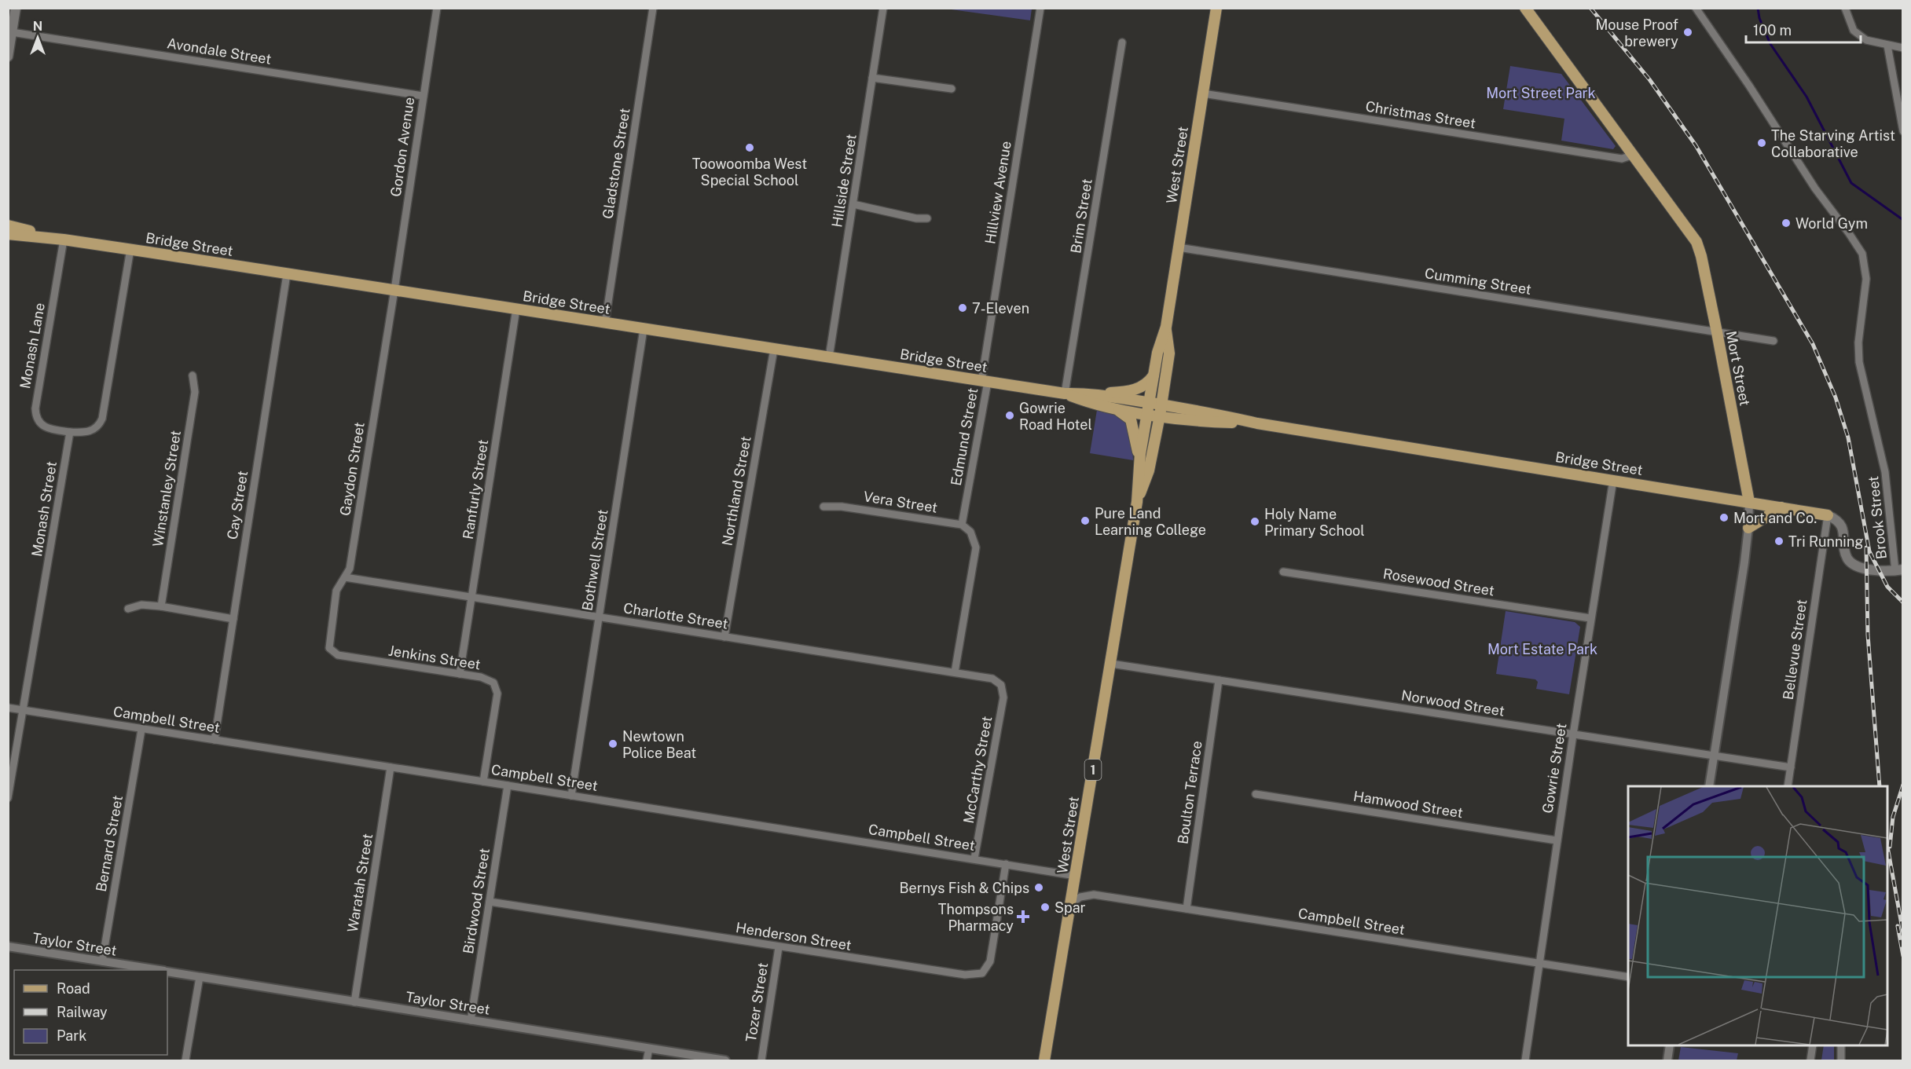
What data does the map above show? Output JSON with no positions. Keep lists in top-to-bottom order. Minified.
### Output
{"streets":{"main road":["West Street","Bridge Street","Mort Street","1"],"street":["Avondale Street","Christmas Street","Gordon Avenue","Gladstone Street","Hillside Street","Hillview Avenue","Brim Street","Cumming Street","Monash Lane","Edmund Street","Gaydon Street","Winstanley Street","Ranfurly Street","Northland Street","Vera Street","Cay Street","Monash Street","Brook Street","Bothwell Street","Rosewood Street","Charlotte Street","Bellevue Street","Jenkins Street","Norwood Street","Campbell Street","Gowrie Street","McCarthy Street","Boulton Terrace","Hamwood Street","Bernard Street","Waratah Street","Birdwood Street","Henderson Street","Taylor Street","Tozer Street"]},"crossings":[["Avondale Street","Gordon Avenue"],["Christmas Street","West Street"],["Christmas Street","Mort Street"],["Gordon Avenue","Bridge Street"],["Gordon Avenue","Gaydon Street"],["Gladstone Street","Bridge Street"],["West Street","Bridge Street"],["West Street","Cumming Street"],["West Street","Norwood Street"],["West Street","Campbell Street"],["Hillside Street","Bridge Street"],["Hillview Avenue","Bridge Street"],["Hillview Avenue","Edmund Street"],["Brim Street","Bridge Street"],["Bridge Street","Monash Lane"],["Bridge Street","Mort Street"],["Bridge Street","Edmund Street"],["Bridge Street","Gaydon Street"],["Bridge Street","Ranfurly Street"],["Bridge Street","Northland Street"],["Bridge Street","Cay Street"],["Bridge Street","Bothwell Street"],["Bridge Street","Bellevue Street"],["Bridge Street","Gowrie Street"],["Cumming Street","Mort Street"],["Monash Lane","Monash Street"],["Mort Street","Norwood Street"],["Edmund Street","Vera Street"],["Gaydon Street","Charlotte Street"],["Gaydon Street","Jenkins Street"],["Ranfurly Street","Charlotte Street"],["Ranfurly Street","Jenkins Street"],["Northland Street","Charlotte Street"],["Vera Street","Charlotte Street"],["Cay Street","Campbell Street"],["Monash Street","Campbell Street"],["Bothwell Street","Charlotte Street"],["Bothwell Street","Campbell Street"],["Rosewood Street","Gowrie Street"],["Charlotte Street","McCarthy Street"],["Bellevue Street","Norwood Street"],["Jenkins Street","Campbell Street"],["Norwood Street","Gowrie Street"],["Norwood Street","Boulton Terrace"],["Campbell Street","Gowrie Street"],["Campbell Street","McCarthy Street"],["Campbell Street","Boulton Terrace"],["Campbell Street","Bernard Street"],["Campbell Street","Waratah Street"],["Campbell Street","Birdwood Street"],["Campbell Street","Henderson Street"],["Gowrie Street","Hamwood Street"],["Bernard Street","Taylor Street"],["Waratah Street","Taylor Street"],["Birdwood Street","Henderson Street"],["Birdwood Street","Taylor Street"],["Henderson Street","Tozer Street"]],"parks":["Mort Street Park","Mort Estate Park"],"places":{"other":["Mouse Proof brewery","The Starving Artist Collaborative","Toowoomba West Special School","World Gym","7-Eleven","Gowrie Road Hotel","Mort and Co.","Pure Land Learning College","Holy Name Primary School","Tri Running","Newtown Police Beat","Bernys Fish & Chips","Spar"],"health":["Thompsons Pharmacy"]},"legend":["Road","Railway","Park"],"scale_bar":"100 m","north":"top"}
